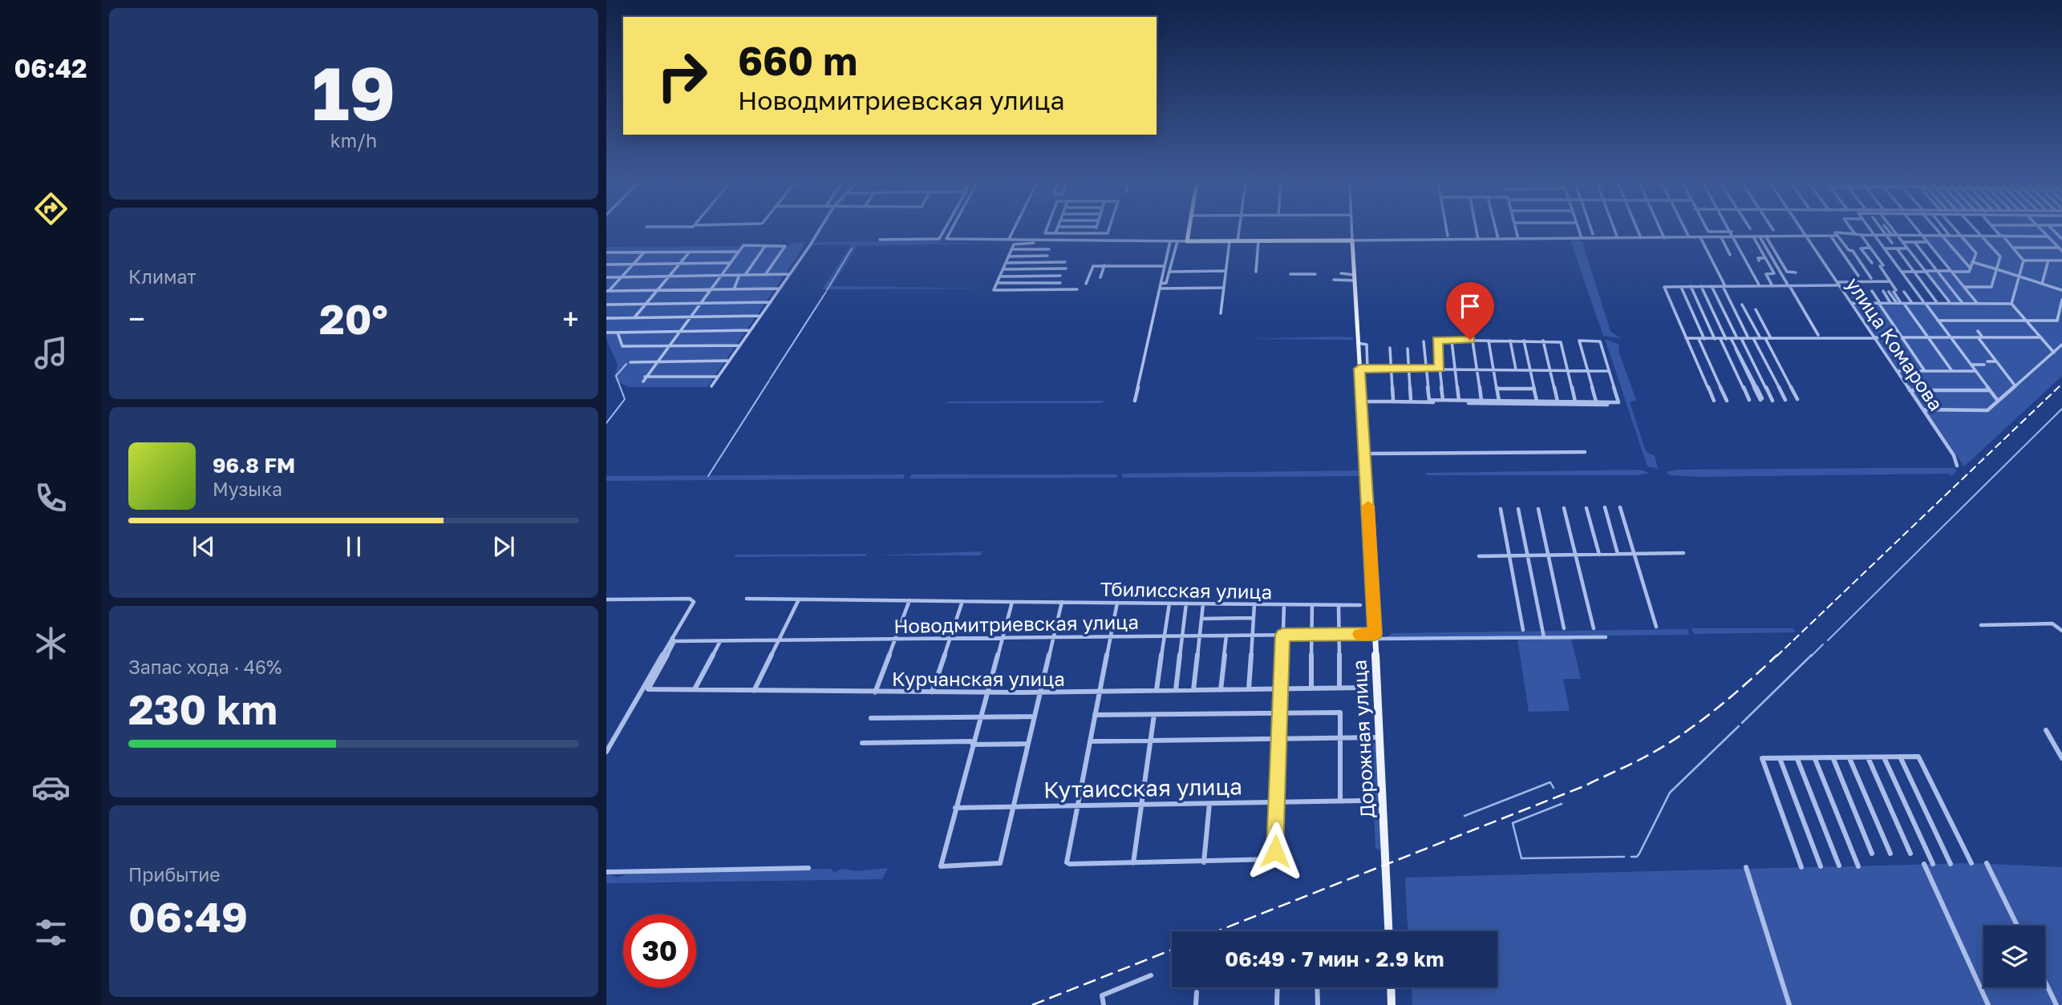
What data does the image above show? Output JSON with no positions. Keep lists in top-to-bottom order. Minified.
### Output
{"streets":{"main road":["Дорожная улица"],"street":["улица Комарова","Тбилисская улица","Новодмитриевская улица","Курчанская улица","Кутаисская улица"]},"crossings":[["Новодмитриевская улица","Курчанская улица"],["Новодмитриевская улица","Дорожная улица"]],"page":{"tabs":"06:42","tile":[["19","km/h"],"Климат",["Запас хода · 46%","230 km"],["Прибытие","06:49"]],"turn":["660 m","Новодмитриевская улица"],"heat":["−","20°","+"],"song":["96.8 FM","Музыка"],"limit":"30","trip":"06:49 · 7 мин · 2.9 km"}}
